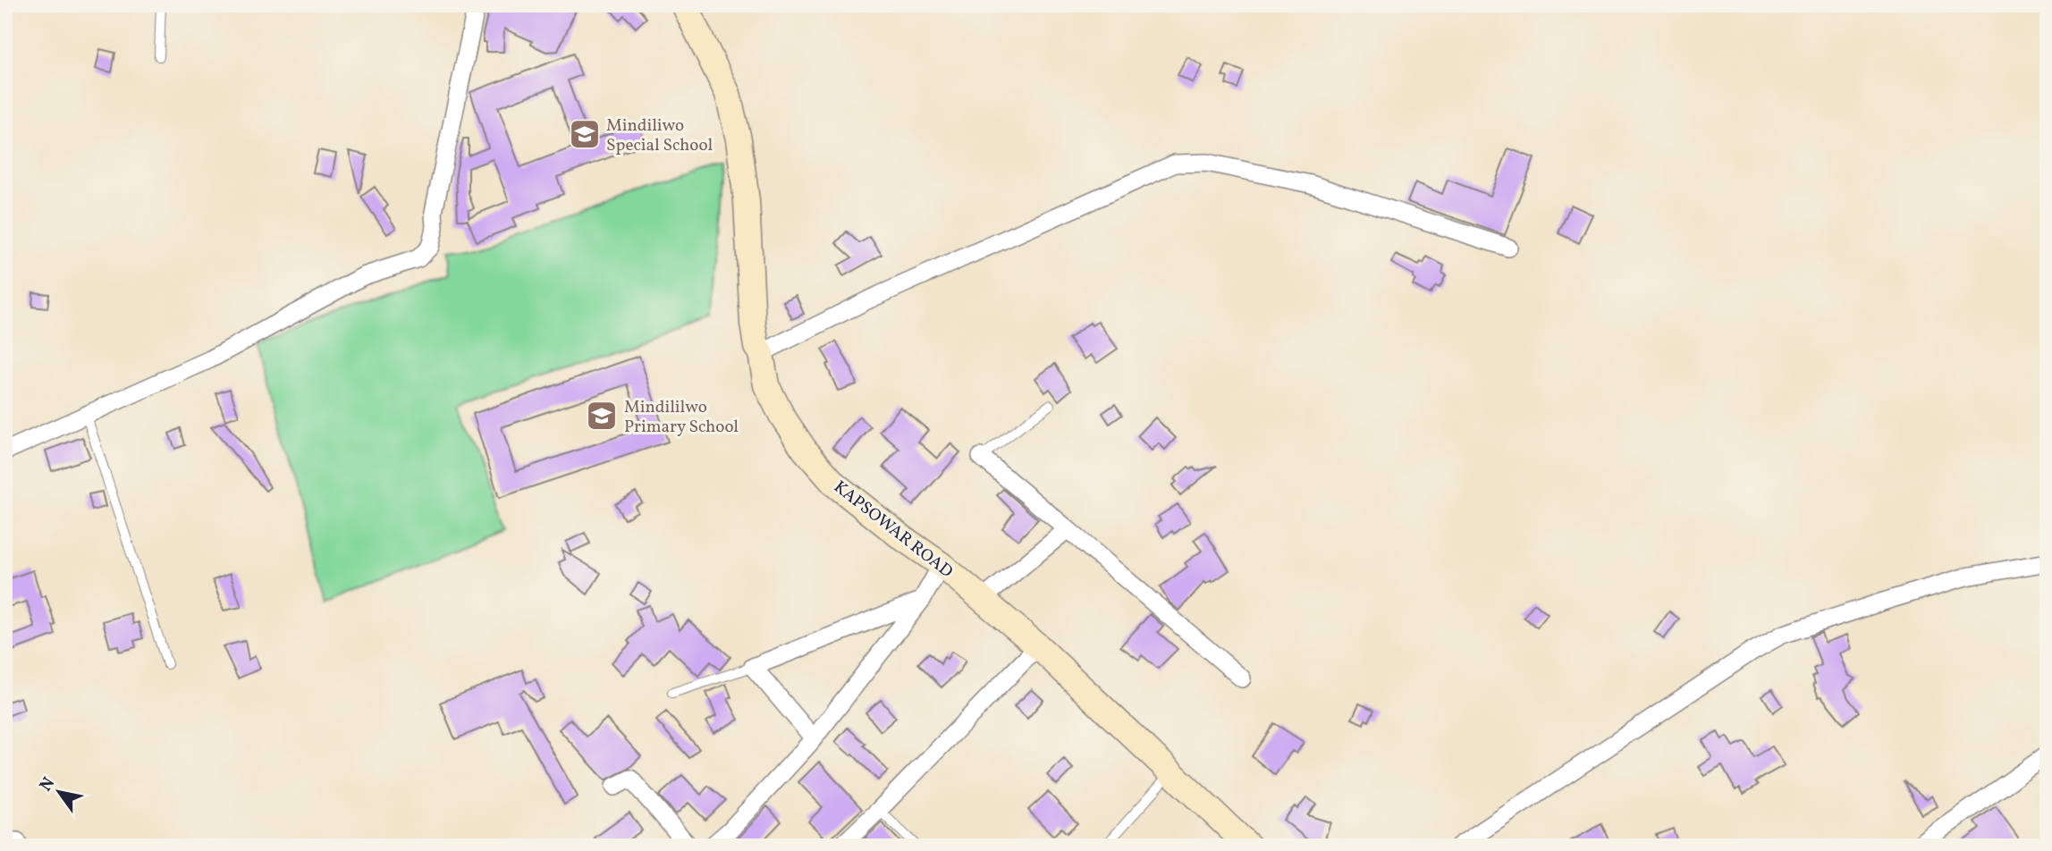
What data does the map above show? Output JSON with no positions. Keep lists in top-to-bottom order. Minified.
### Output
{"streets":{"main road":["KAPSOWAR ROAD"]},"places":{"school or university":["Mindiliwo Special School","Mindililwo Primary School"]},"north":"top left"}
